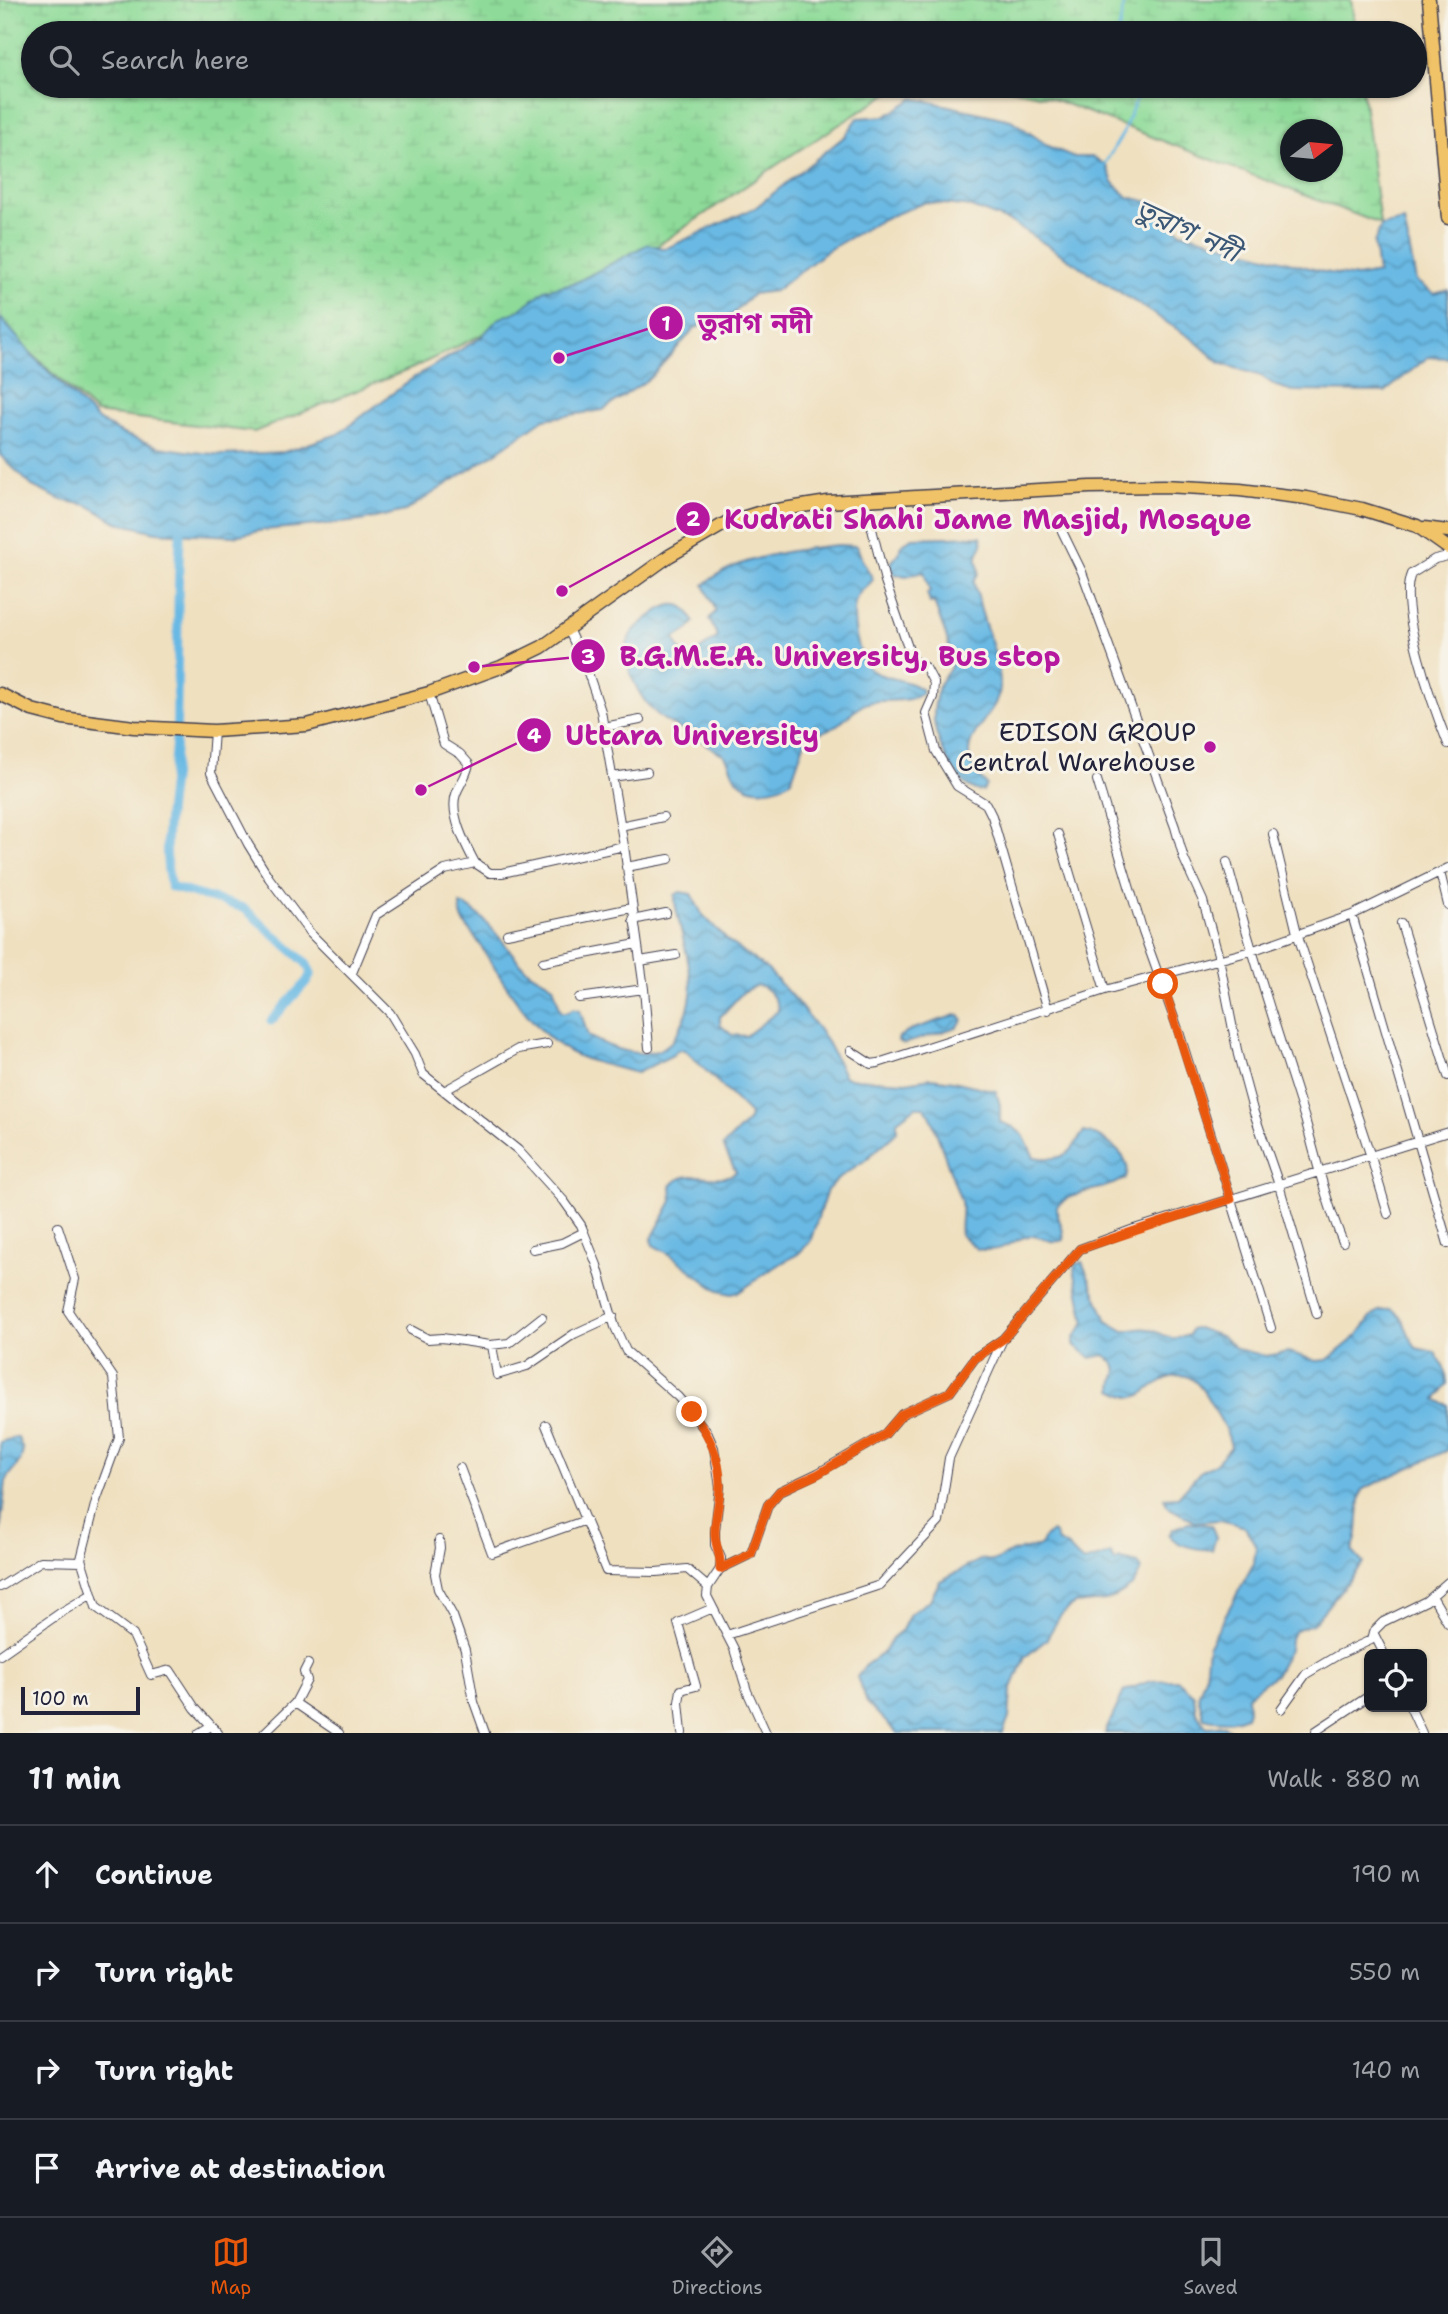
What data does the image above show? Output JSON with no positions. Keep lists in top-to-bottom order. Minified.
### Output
{"water":["তুরাগ নদী"],"places":["তুরাগ নদী","Kudrati Shahi Jame Masjid, Mosque","B.G.M.E.A. University, Bus stop","EDISON GROUP Central Warehouse","Uttara University"],"scale_bar":"100 m","north":"right","page":{"search":"Search here","scale":"100 m","heading":["11 min","Walk · 880 m"],"list":[["Continue","190 m"],["Turn right","550 m"],["Turn right","140 m"],"Arrive at destination"],"nav":["Map","Directions","Saved"]}}
